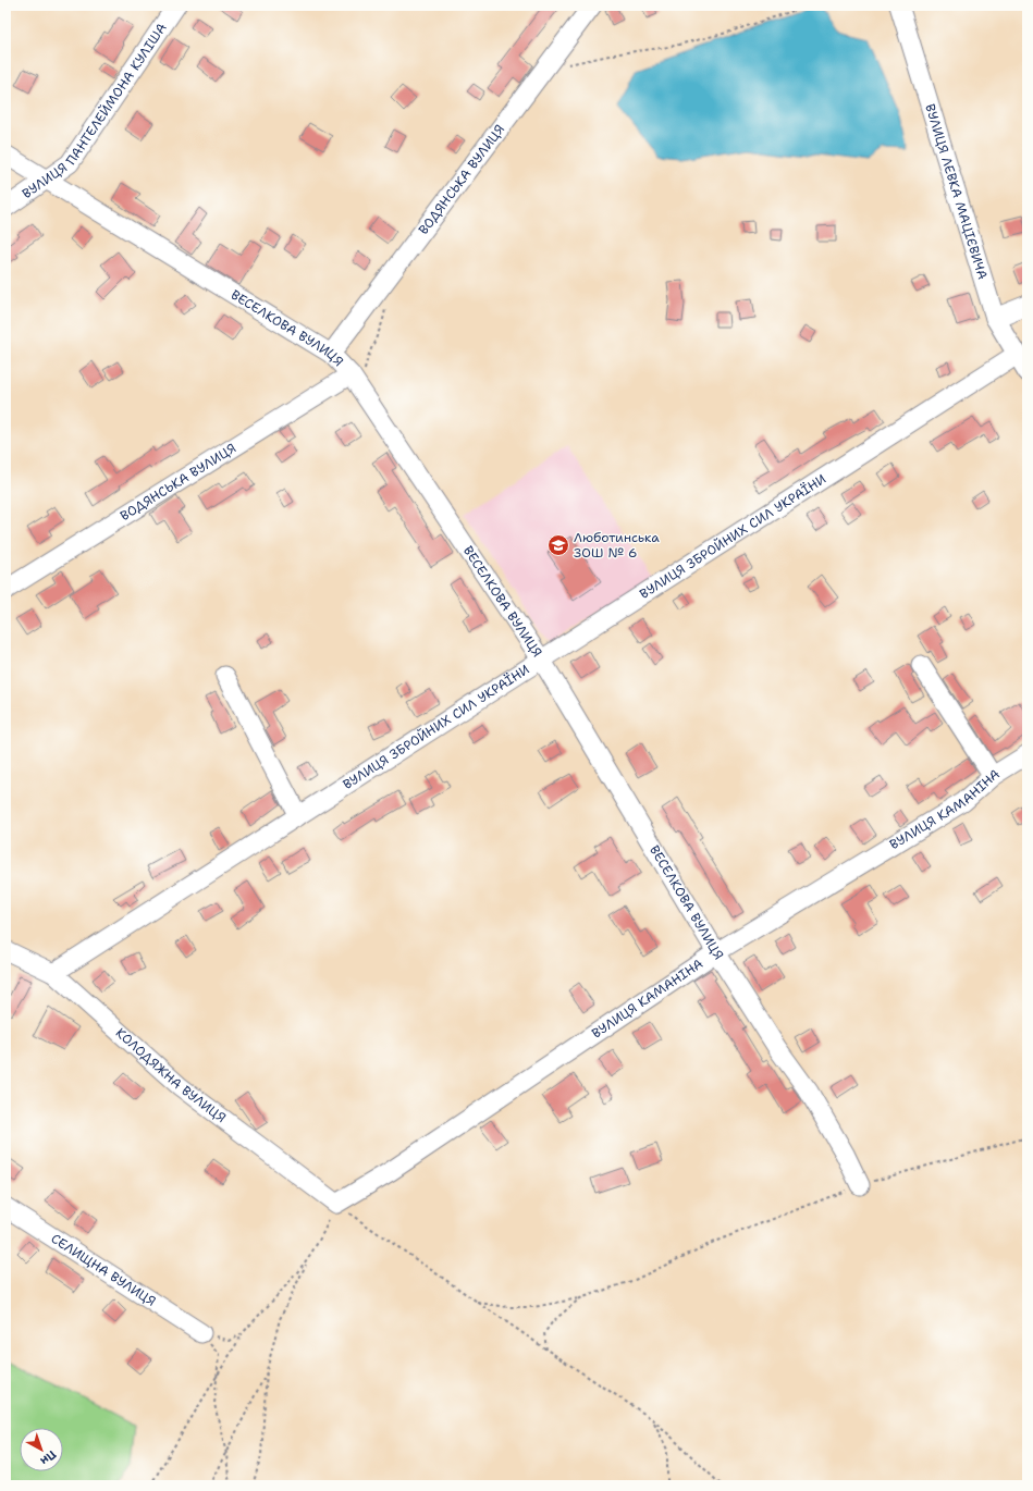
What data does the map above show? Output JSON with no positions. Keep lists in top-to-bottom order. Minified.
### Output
{"streets":{"street":["ВУЛИЦЯ ПАНТЕЛЕЙМОНА КУЛІША","ВОДЯНСЬКА ВУЛИЦЯ","ВУЛИЦЯ ЛЕВКА МАЦІЄВИЧА","ВЕСЕЛКОВА ВУЛИЦЯ","ВУЛИЦЯ ЗБРОЙНИХ СИЛ УКРАЇНИ","ВУЛИЦЯ КАМАНІНА","КОЛОДЯЖНА ВУЛИЦЯ","СЕЛИЩНА ВУЛИЦЯ"]},"crossings":[["ВУЛИЦЯ ПАНТЕЛЕЙМОНА КУЛІША","ВЕСЕЛКОВА ВУЛИЦЯ"],["ВОДЯНСЬКА ВУЛИЦЯ","ВЕСЕЛКОВА ВУЛИЦЯ"],["ВУЛИЦЯ ЛЕВКА МАЦІЄВИЧА","ВУЛИЦЯ ЗБРОЙНИХ СИЛ УКРАЇНИ"],["ВЕСЕЛКОВА ВУЛИЦЯ","ВУЛИЦЯ ЗБРОЙНИХ СИЛ УКРАЇНИ"],["ВЕСЕЛКОВА ВУЛИЦЯ","ВУЛИЦЯ КАМАНІНА"],["ВУЛИЦЯ ЗБРОЙНИХ СИЛ УКРАЇНИ","КОЛОДЯЖНА ВУЛИЦЯ"],["ВУЛИЦЯ КАМАНІНА","КОЛОДЯЖНА ВУЛИЦЯ"]],"places":{"school or university":["Люботинська ЗОШ № 6"]},"north":"bottom right"}
